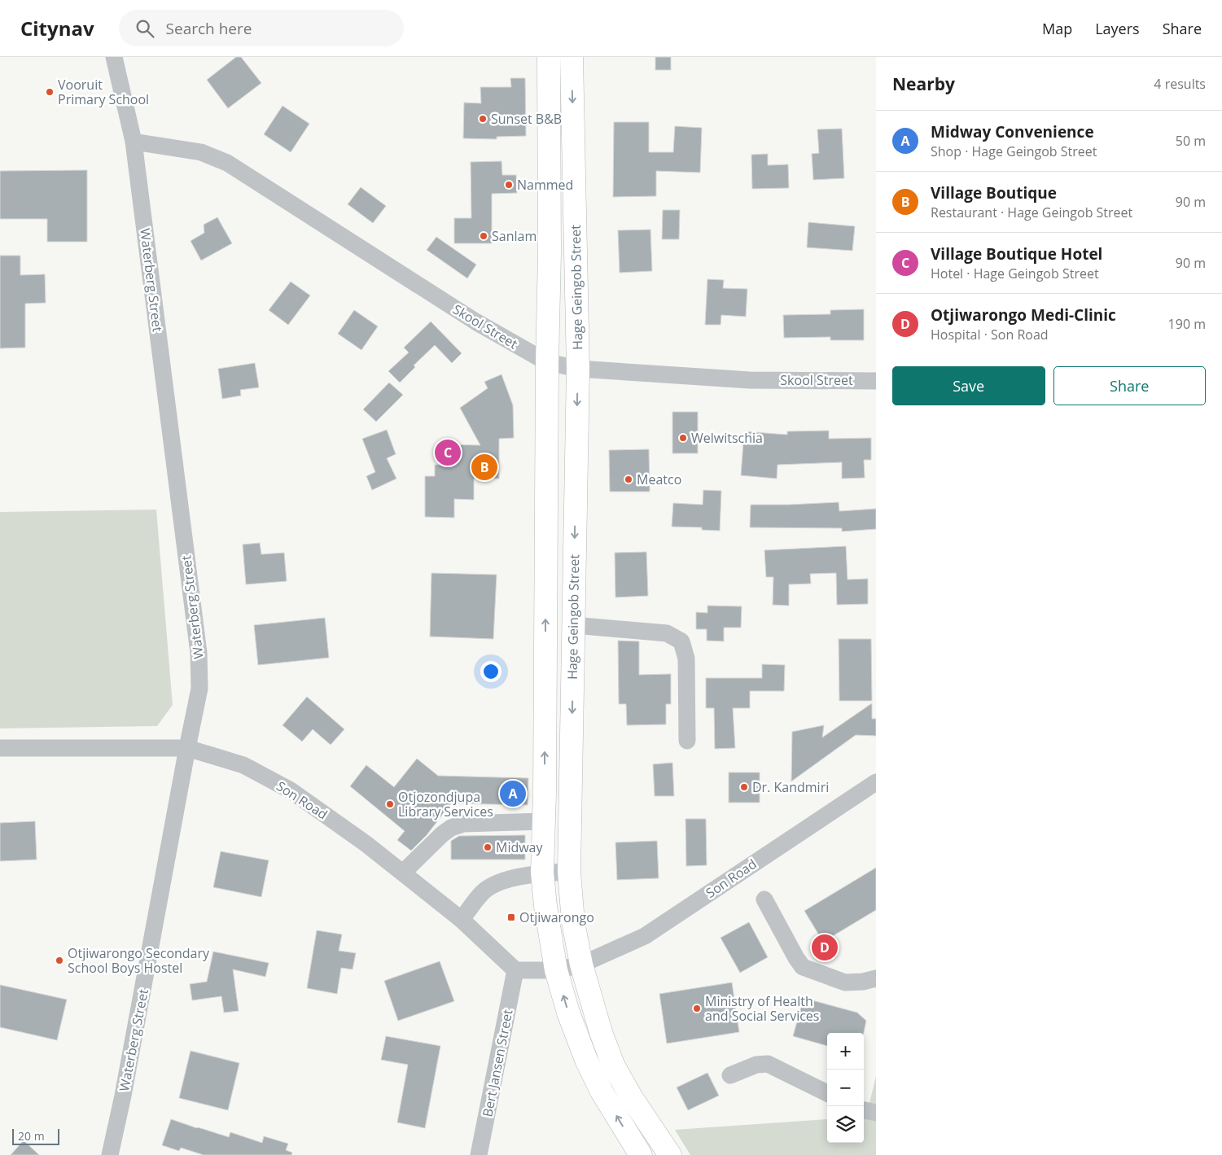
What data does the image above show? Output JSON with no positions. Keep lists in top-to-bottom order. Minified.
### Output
{"streets":{"highway":["Hage Geingob Street"],"street":["Waterberg Street","Skool Street","Son Road","Bert Jansen Street"]},"crossings":[["Waterberg Street","Skool Street"],["Waterberg Street","Son Road"],["Hage Geingob Street","Skool Street"],["Hage Geingob Street","Son Road"],["Son Road","Bert Jansen Street"]],"places":{"other":["Vooruit Primary School","Sunset B&B","Nammed","Sanlam","Welwitschia","Meatco","Dr. Kandmiri","Otjozondjupa Library Services","Midway","Otjiwarongo Secondary School Boys Hostel","Ministry of Health and Social Services"],"transit":["Otjiwarongo"]},"scale_bar":"20 m","page":{"header":"Citynav","search":"Search here","nav":["Map","Layers","Share"],"heading":["Nearby","4 results"],"list":[{"mark":"A","name":"Midway Convenience","note":"Shop · Hage Geingob Street","value":"50 m"},{"mark":"B","name":"Village Boutique","note":"Restaurant · Hage Geingob Street","value":"90 m"},{"mark":"C","name":"Village Boutique Hotel","note":"Hotel · Hage Geingob Street","value":"90 m"},{"mark":"D","name":"Otjiwarongo Medi-Clinic","note":"Hospital · Son Road","value":"190 m"}],"buttons":["Save","Share"],"pins":["C","B","A","D"],"map_buttons":["+","−"],"scale":"20 m"}}
